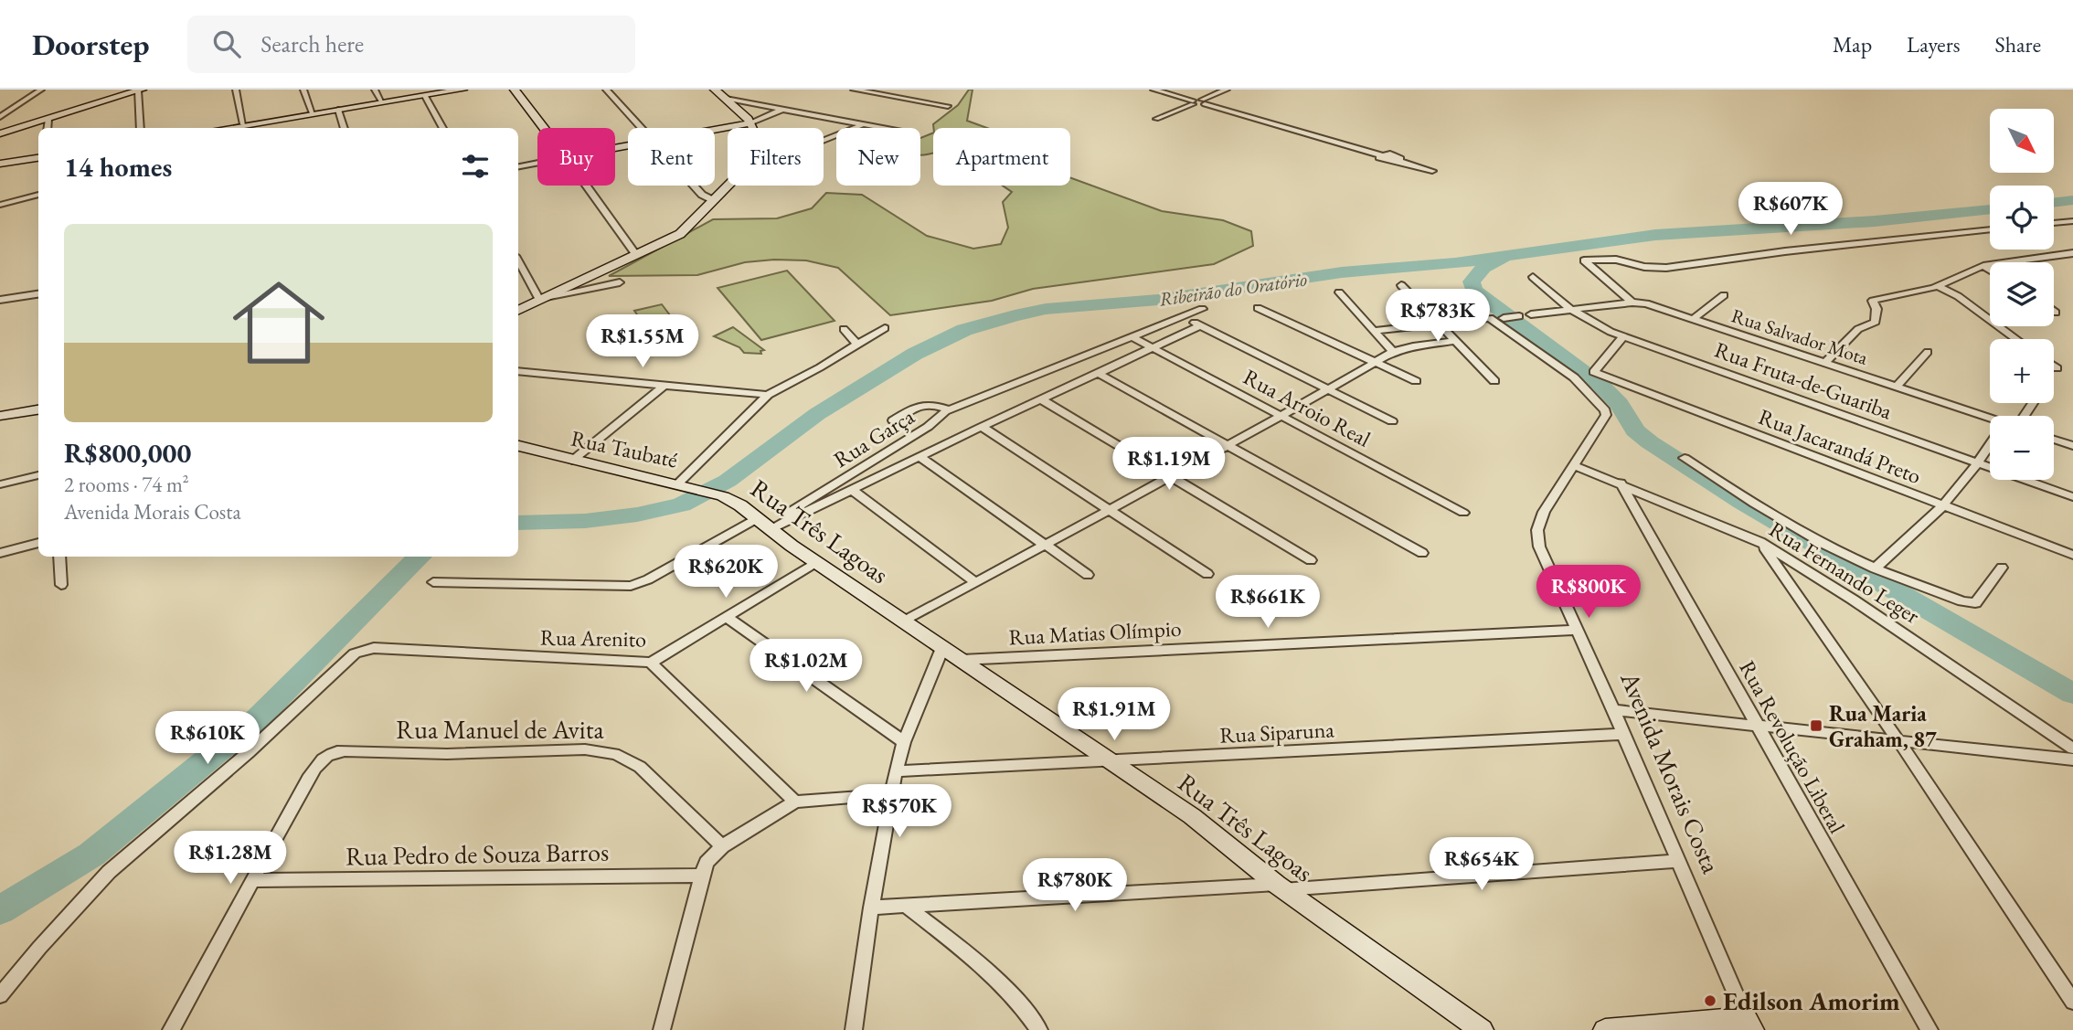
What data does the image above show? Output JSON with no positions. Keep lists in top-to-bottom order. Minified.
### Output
{"streets":{"street":["Rua Salvador Mota","Rua Fruta-de-Guariba","Rua Arroio Real","Rua Garça","Rua Jacarandá Preto","Rua Taubaté","Rua Três Lagoas","Rua Fernando Leger","Rua Matias Olímpio","Rua Arenito","Rua Manuel de Avita","Rua Siparuna","Rua Revolução Liberal","Avenida Morais Costa","Rua Pedro de Souza Barros"]},"crossings":[["Rua Fruta-de-Guariba","Rua Jacarandá Preto"],["Rua Garça","Rua Três Lagoas"],["Rua Taubaté","Rua Três Lagoas"],["Rua Três Lagoas","Rua Matias Olímpio"],["Rua Três Lagoas","Rua Arenito"],["Rua Três Lagoas","Rua Siparuna"],["Rua Fernando Leger","Rua Revolução Liberal"],["Rua Fernando Leger","Avenida Morais Costa"],["Rua Matias Olímpio","Avenida Morais Costa"],["Rua Manuel de Avita","Rua Pedro de Souza Barros"],["Rua Siparuna","Avenida Morais Costa"]],"water":["Ribeirão do Oratório"],"places":{"transit":["Rua Maria Graham, 87"],"other":["Edilson Amorim"]},"north":"bottom right","page":{"header":"Doorstep","search":"Search here","nav":["Map","Layers","Share"],"map_buttons":["+","−"],"chip":["Buy","Rent","Filters","New","Apartment"],"heading":"14 homes","price":["R$607K","R$783K","R$1.55M","R$1.19M","R$620K","R$800K","R$661K","R$1.02M","R$1.91M","R$610K","R$570K","R$1.28M","R$654K","R$780K"],"list":[{"name":"R$800,000","note":"2 rooms · 74 m² · Avenida Morais Costa"}]}}
